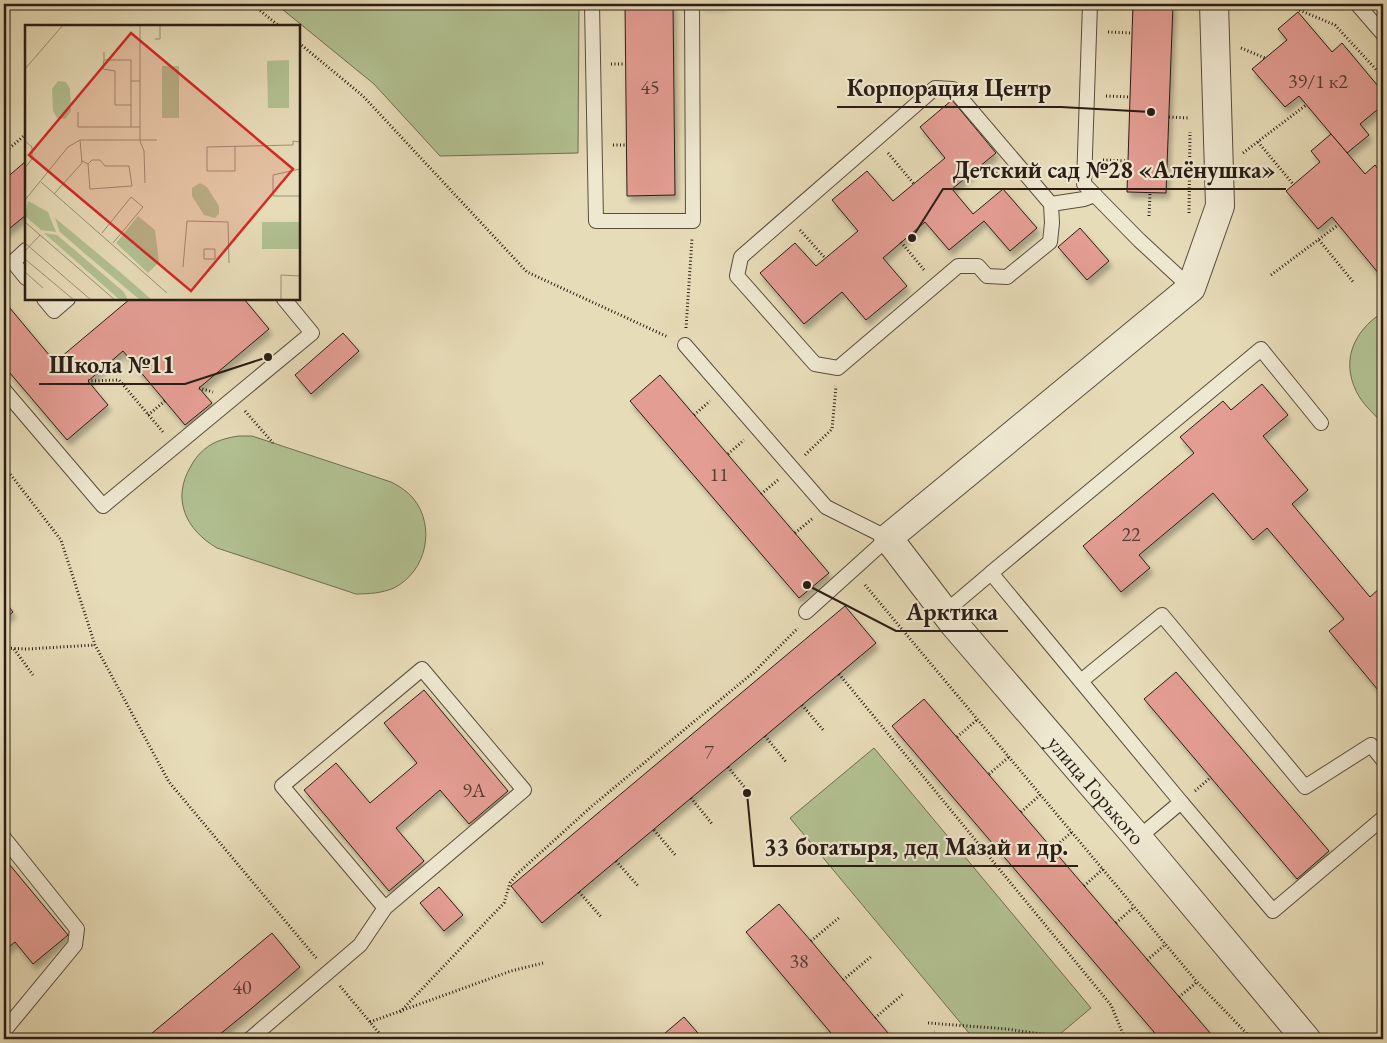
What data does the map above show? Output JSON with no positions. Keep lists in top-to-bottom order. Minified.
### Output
{"streets":{"street":["улица Горького"]},"places":["Корпорация Центр","Детский сад №28 «Алёнушка»","Школа №11","Арктика","33 богатыря, дед Мазай и др."],"house_numbers":["39/1 к2","45","11","22","7","9А","38","40"]}
